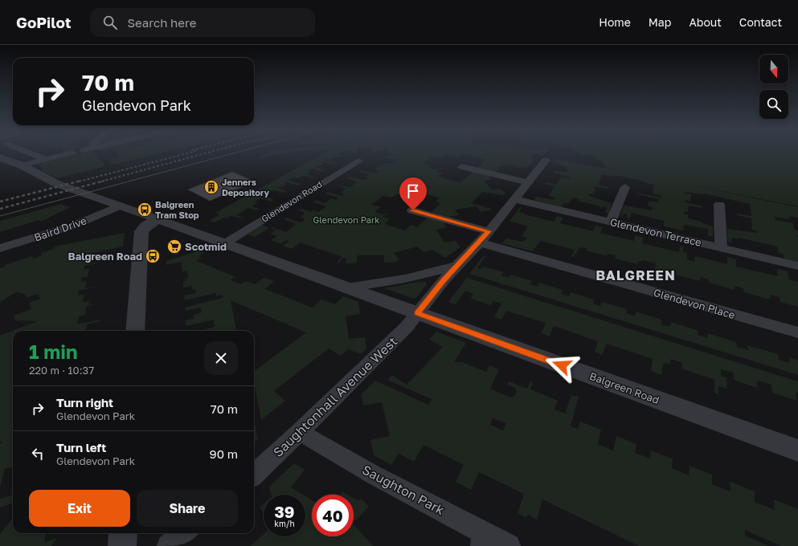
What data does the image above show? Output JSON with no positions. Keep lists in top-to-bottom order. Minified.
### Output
{"streets":{"street":["Glendevon Road","Baird Drive","Glendevon Terrace","Glendevon Place","Balgreen Road","Saughtonhall Avenue West","Saughton Park"]},"crossings":[["Glendevon Road","Balgreen Road"],["Baird Drive","Balgreen Road"],["Balgreen Road","Saughtonhall Avenue West"],["Saughtonhall Avenue West","Saughton Park"]],"districts":["BALGREEN"],"parks":["Glendevon Park"],"places":{"building":["Jenners Depository"],"bus stop":["Balgreen Tram Stop","Balgreen Road"],"supermarket":["Scotmid"]},"north":"bottom","page":{"header":"GoPilot","search":"Search here","nav":["Home","Map","About","Contact"],"turn":["70 m","Glendevon Park"],"heading":["1 min","220 m · 10:37"],"list":[{"name":"Turn right","note":"Glendevon Park","value":"70 m"},{"name":"Turn left","note":"Glendevon Park","value":"90 m"}],"buttons":["Exit","Share"],"speed":"39 km/h","limit":"40"}}
